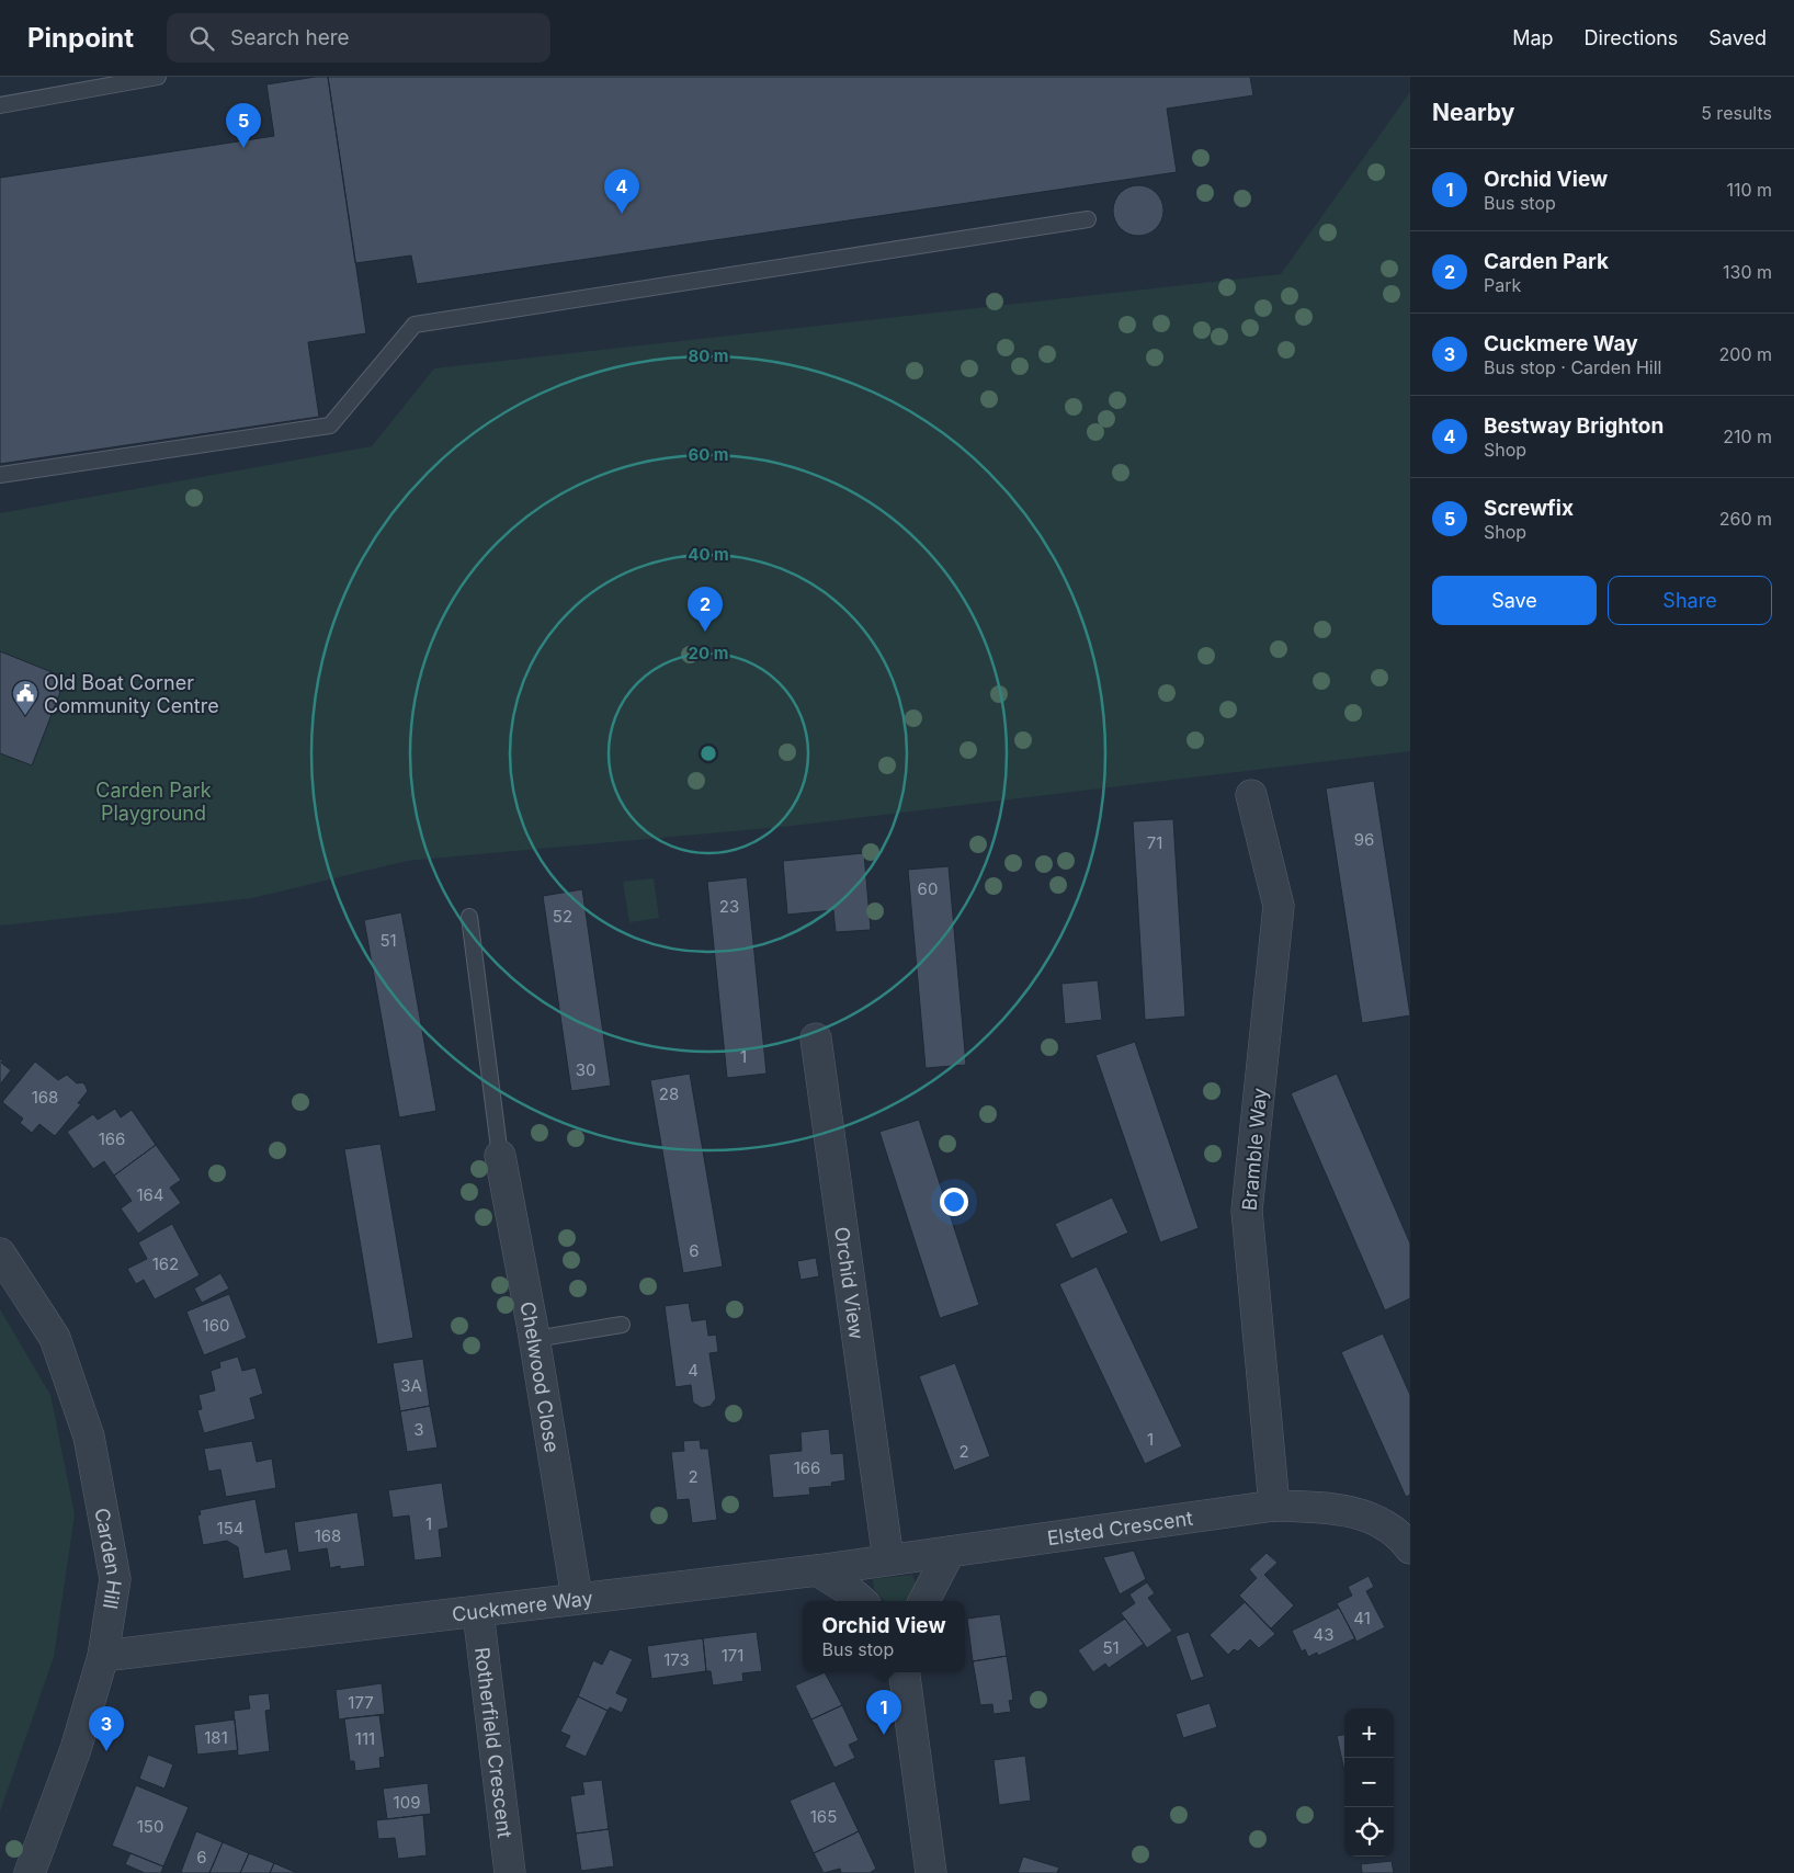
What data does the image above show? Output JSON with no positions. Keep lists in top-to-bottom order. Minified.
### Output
{"streets":{"street":["Bramble Way","Orchid View","Chelwood Close","Elsted Crescent","Carden Hill","Cuckmere Way","Rotherfield Crescent"]},"crossings":[["Bramble Way","Elsted Crescent"],["Orchid View","Elsted Crescent"],["Chelwood Close","Cuckmere Way"],["Elsted Crescent","Cuckmere Way"],["Carden Hill","Cuckmere Way"],["Cuckmere Way","Rotherfield Crescent"]],"parks":["Carden Park Playground"],"places":{"public building":["Old Boat Corner Community Centre"]},"house_numbers":["96","71","60","23","52","51","1","30","28","168","166","164","6","162","160","4","3A","3","1","2","166","2","1","154","168","41","43","51","171","173","177","181","111","109","165","150","6"],"page":{"header":"Pinpoint","search":"Search here","nav":["Map","Directions","Saved"],"heading":["Nearby","5 results"],"pins":["5","4","2","1","3"],"list":[{"mark":"1","name":"Orchid View","note":"Bus stop","value":"110 m"},{"mark":"2","name":"Carden Park","note":"Park","value":"130 m"},{"mark":"3","name":"Cuckmere Way","note":"Bus stop · Carden Hill","value":"200 m"},{"mark":"4","name":"Bestway Brighton","note":"Shop","value":"210 m"},{"mark":"5","name":"Screwfix","note":"Shop","value":"260 m"}],"buttons":["Save","Share"],"popup":["Orchid View","Bus stop"],"map_buttons":["+","−"]},"rings":["80 m","60 m","40 m","20 m"]}
